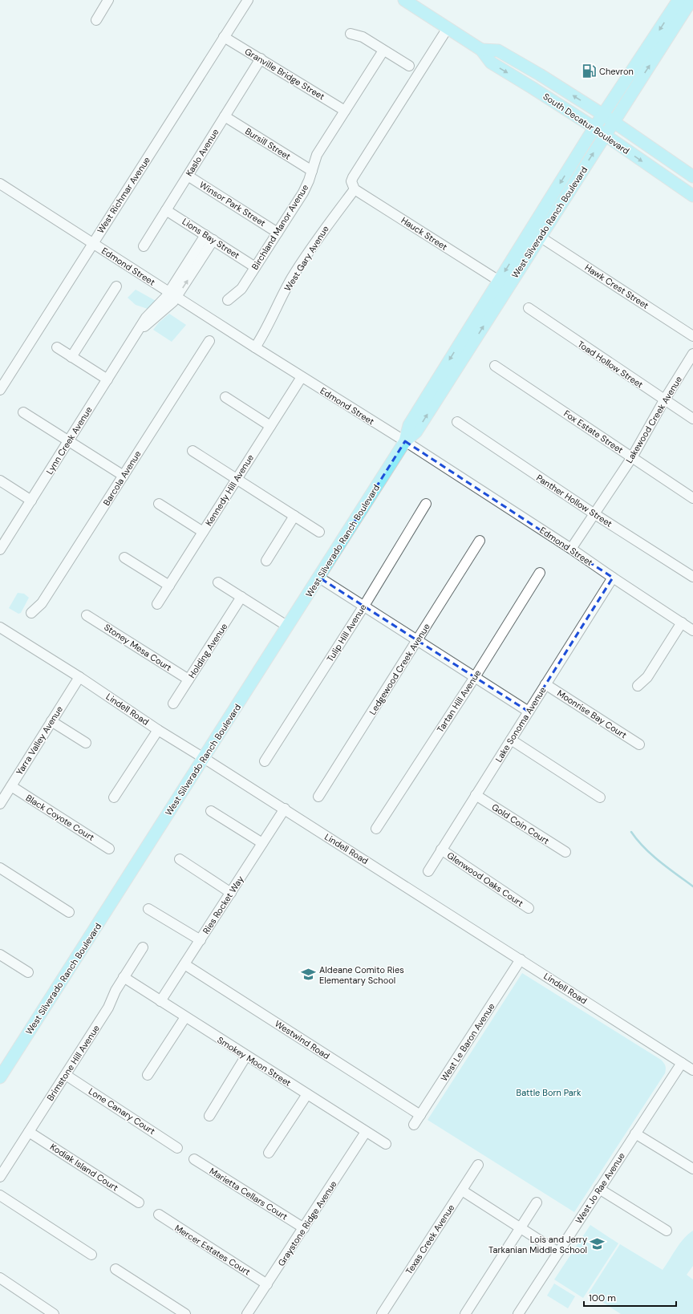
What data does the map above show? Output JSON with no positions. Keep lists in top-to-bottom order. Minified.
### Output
{"streets":{"main road":["South Decatur Boulevard","West Silverado Ranch Boulevard"],"street":["Granville Bridge Street","Bursill Street","Kaslo Avenue","West Richmar Avenue","Winsor Park Street","Birchland Manor Avenue","Hauck Street","Lions Bay Street","West Gary Avenue","Edmond Street","Hawk Crest Street","Toad Hollow Street","Lakewood Creek Avenue","Fox Estate Street","Lynn Creek Avenue","Barcola Avenue","Kennedy Hill Avenue","Panther Hollow Street","Tulip Hill Avenue","Stoney Mesa Court","Holding Avenue","Ledgewood Creek Avenue","Tartan Hill Avenue","Lindell Road","Moonrise Bay Court","Lake Sonoma Avenue","Yarra Valley Avenue","Black Coyote Court","Gold Coin Court","Glenwood Oaks Court","Ries Rocket Way","Westwind Road","West Le Baron Avenue","Smokey Moon Street","Brimstone Hill Avenue","Lone Canary Court","Kodiak Island Court","West Jo Rae Avenue","Marietta Cellars Court","Graystone Ridge Avenue","Texas Creek Avenue","Mercer Estates Court"]},"crossings":[["Granville Bridge Street","Kaslo Avenue"],["Granville Bridge Street","West Richmar Avenue"],["Granville Bridge Street","Birchland Manor Avenue"],["South Decatur Boulevard","West Silverado Ranch Boulevard"],["South Decatur Boulevard","West Gary Avenue"],["Bursill Street","Kaslo Avenue"],["Bursill Street","Birchland Manor Avenue"],["Kaslo Avenue","Winsor Park Street"],["Kaslo Avenue","Lions Bay Street"],["West Richmar Avenue","Edmond Street"],["Winsor Park Street","Birchland Manor Avenue"],["West Silverado Ranch Boulevard","Hauck Street"],["West Silverado Ranch Boulevard","Edmond Street"],["West Silverado Ranch Boulevard","Hawk Crest Street"],["West Silverado Ranch Boulevard","Lindell Road"],["Birchland Manor Avenue","Lions Bay Street"],["Hauck Street","West Gary Avenue"],["Lions Bay Street","Lynn Creek Avenue"],["West Gary Avenue","Edmond Street"],["Edmond Street","Lakewood Creek Avenue"],["Edmond Street","Lynn Creek Avenue"],["Edmond Street","Kennedy Hill Avenue"],["Edmond Street","Lake Sonoma Avenue"],["Toad Hollow Street","Lakewood Creek Avenue"],["Lakewood Creek Avenue","Fox Estate Street"],["Lakewood Creek Avenue","Panther Hollow Street"],["Stoney Mesa Court","Holding Avenue"],["Lindell Road","Yarra Valley Avenue"],["Lindell Road","Ries Rocket Way"],["Lindell Road","West Le Baron Avenue"],["Lindell Road","West Jo Rae Avenue"],["Moonrise Bay Court","Lake Sonoma Avenue"],["Lake Sonoma Avenue","Gold Coin Court"],["Lake Sonoma Avenue","Glenwood Oaks Court"],["Yarra Valley Avenue","Black Coyote Court"],["Ries Rocket Way","Westwind Road"],["Ries Rocket Way","Smokey Moon Street"],["Westwind Road","West Le Baron Avenue"],["Smokey Moon Street","Brimstone Hill Avenue"],["Smokey Moon Street","Graystone Ridge Avenue"],["Brimstone Hill Avenue","Lone Canary Court"],["Brimstone Hill Avenue","Kodiak Island Court"],["Marietta Cellars Court","Graystone Ridge Avenue"],["Graystone Ridge Avenue","Mercer Estates Court"]],"parks":["Battle Born Park"],"places":{"fuel station":["Chevron"],"school or university":["Aldeane Comito Ries Elementary School","Lois and Jerry Tarkanian Middle School"]},"scale_bar":"100 m"}
